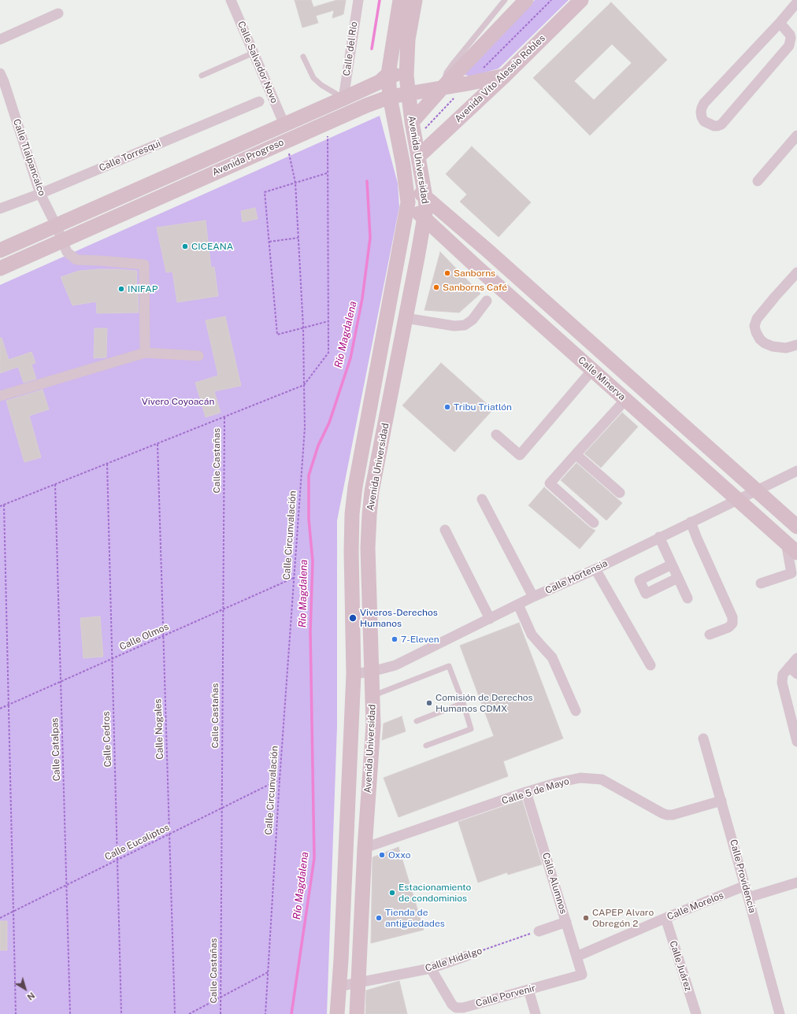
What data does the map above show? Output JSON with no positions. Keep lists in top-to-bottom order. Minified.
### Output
{"streets":{"street":["Calle del Río","Calle Salvador Novo","Avenida Vito Alessio Robles","Calle Torresqui","Calle Tlalpancalco","Avenida Progreso","Avenida Universidad","Calle Minerva","Calle Hortensia","Calle 5 de Mayo","Calle Providencia","Calle Alumnos","Calle Morelos","Calle Hidalgo","Calle Juárez","Calle Porvenir"],"path":["Calle Castañas","Calle Circunvalación","Calle Olmos","Calle Nogales","Calle Cedros","Calle Catalpas","Calle Eucaliptos"]},"crossings":[["Calle del Río","Avenida Progreso"],["Calle Salvador Novo","Avenida Progreso"],["Avenida Vito Alessio Robles","Avenida Progreso"],["Avenida Vito Alessio Robles","Avenida Universidad"],["Calle Torresqui","Calle Tlalpancalco"],["Calle Tlalpancalco","Avenida Progreso"],["Avenida Progreso","Avenida Universidad"],["Avenida Progreso","Calle Circunvalación"],["Avenida Universidad","Calle Minerva"],["Avenida Universidad","Calle Hortensia"],["Avenida Universidad","Calle 5 de Mayo"],["Avenida Universidad","Calle Hidalgo"],["Calle Minerva","Calle Hortensia"],["Calle Castañas","Calle Olmos"],["Calle Castañas","Calle Eucaliptos"],["Calle Circunvalación","Calle Olmos"],["Calle Circunvalación","Calle Eucaliptos"],["Calle Olmos","Calle Nogales"],["Calle Olmos","Calle Cedros"],["Calle Olmos","Calle Catalpas"],["Calle Nogales","Calle Eucaliptos"],["Calle Cedros","Calle Eucaliptos"],["Calle Catalpas","Calle Eucaliptos"],["Calle 5 de Mayo","Calle Providencia"],["Calle 5 de Mayo","Calle Alumnos"],["Calle Providencia","Calle Morelos"],["Calle Alumnos","Calle Morelos"],["Calle Alumnos","Calle Porvenir"],["Calle Morelos","Calle Juárez"],["Calle Hidalgo","Calle Porvenir"]],"water":["Río Magdalena"],"parks":["Vivero Coyoacán"],"places":["CICEANA","Sanborns","Sanborns Café","INIFAP","Tribu Triatlón","Viveros-Derechos Humanos","7-Eleven","Comisión de Derechos Humanos CDMX","Oxxo","Estacionamiento de condominios","Tienda de antigüedades","CAPEP Alvaro Obregón 2"],"north":"bottom right"}
